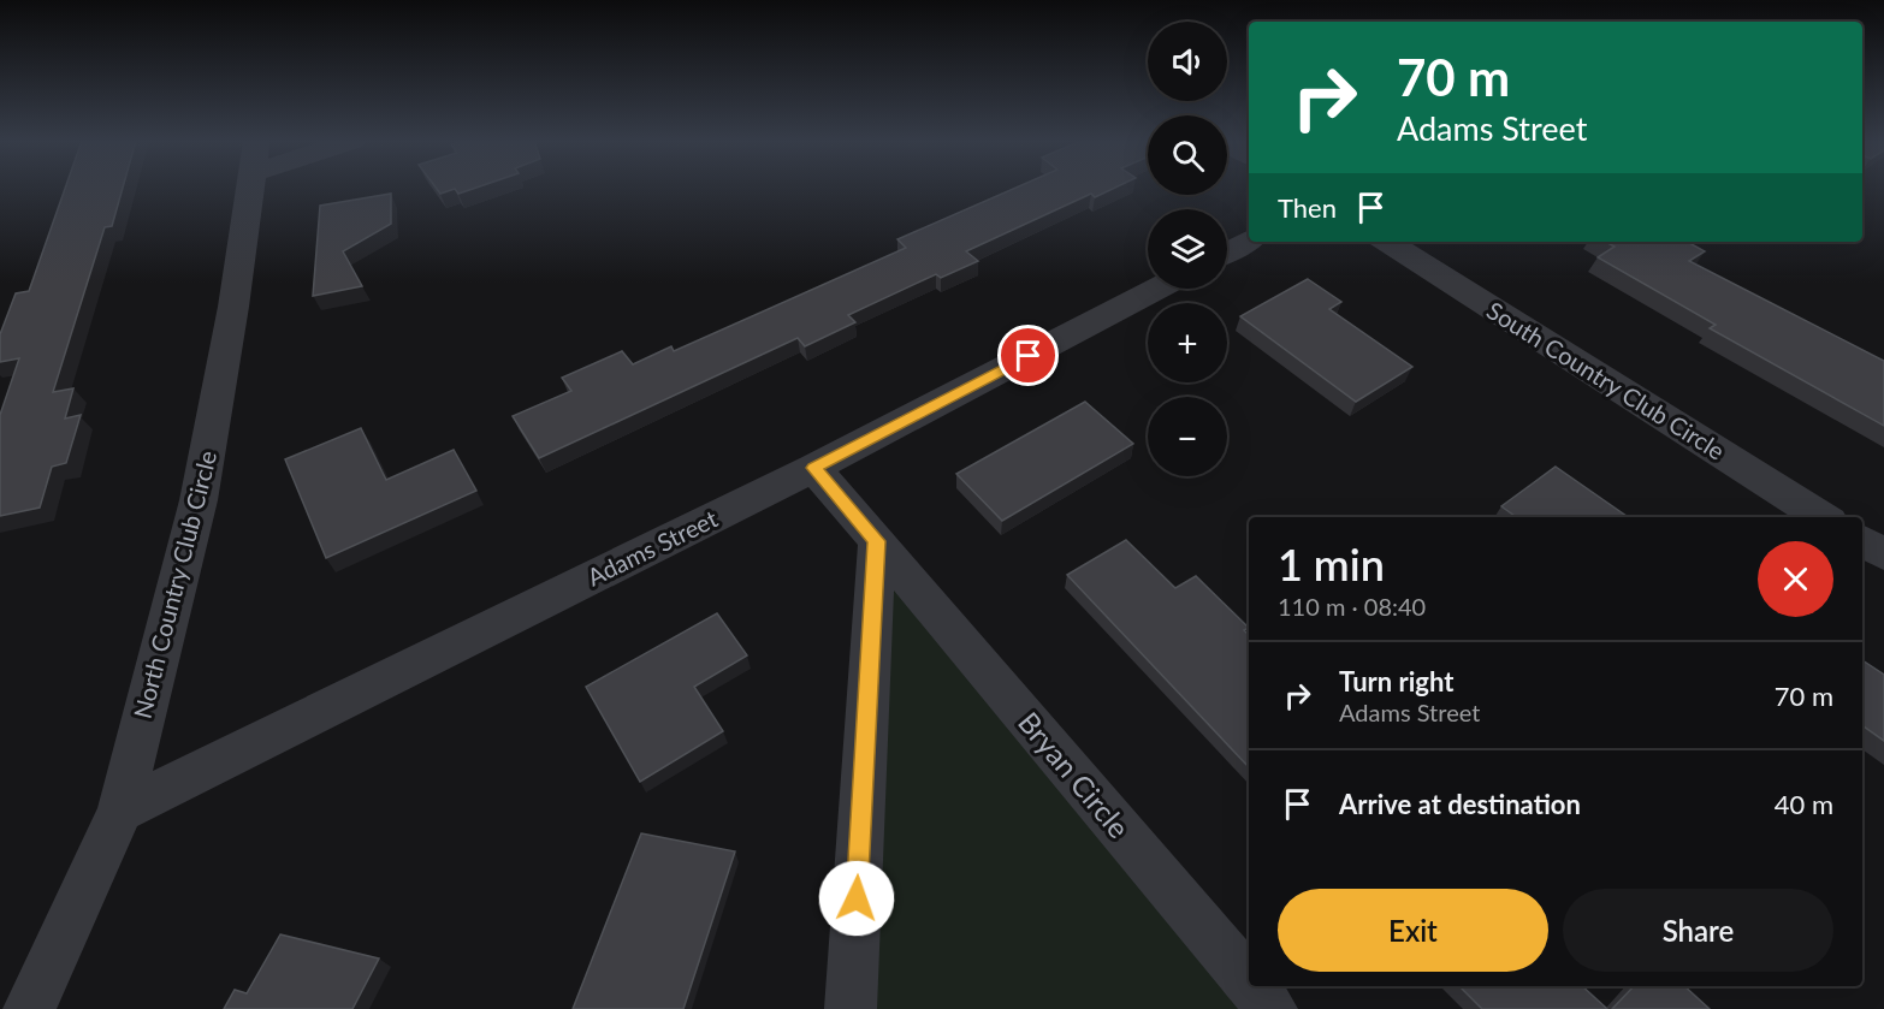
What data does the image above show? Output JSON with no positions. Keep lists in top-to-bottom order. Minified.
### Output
{"streets":{"street":["South Country Club Circle","Adams Street","North Country Club Circle","Bryan Circle"]},"crossings":[["Adams Street","North Country Club Circle"],["Adams Street","Bryan Circle"]],"page":{"map_buttons":["+","−"],"turn":["70 m","Adams Street"],"then":"Then","heading":["1 min","110 m · 08:40"],"list":[{"name":"Turn right","note":"Adams Street","value":"70 m"},{"name":"Arrive at destination","value":"40 m"}],"buttons":["Exit","Share"]}}
